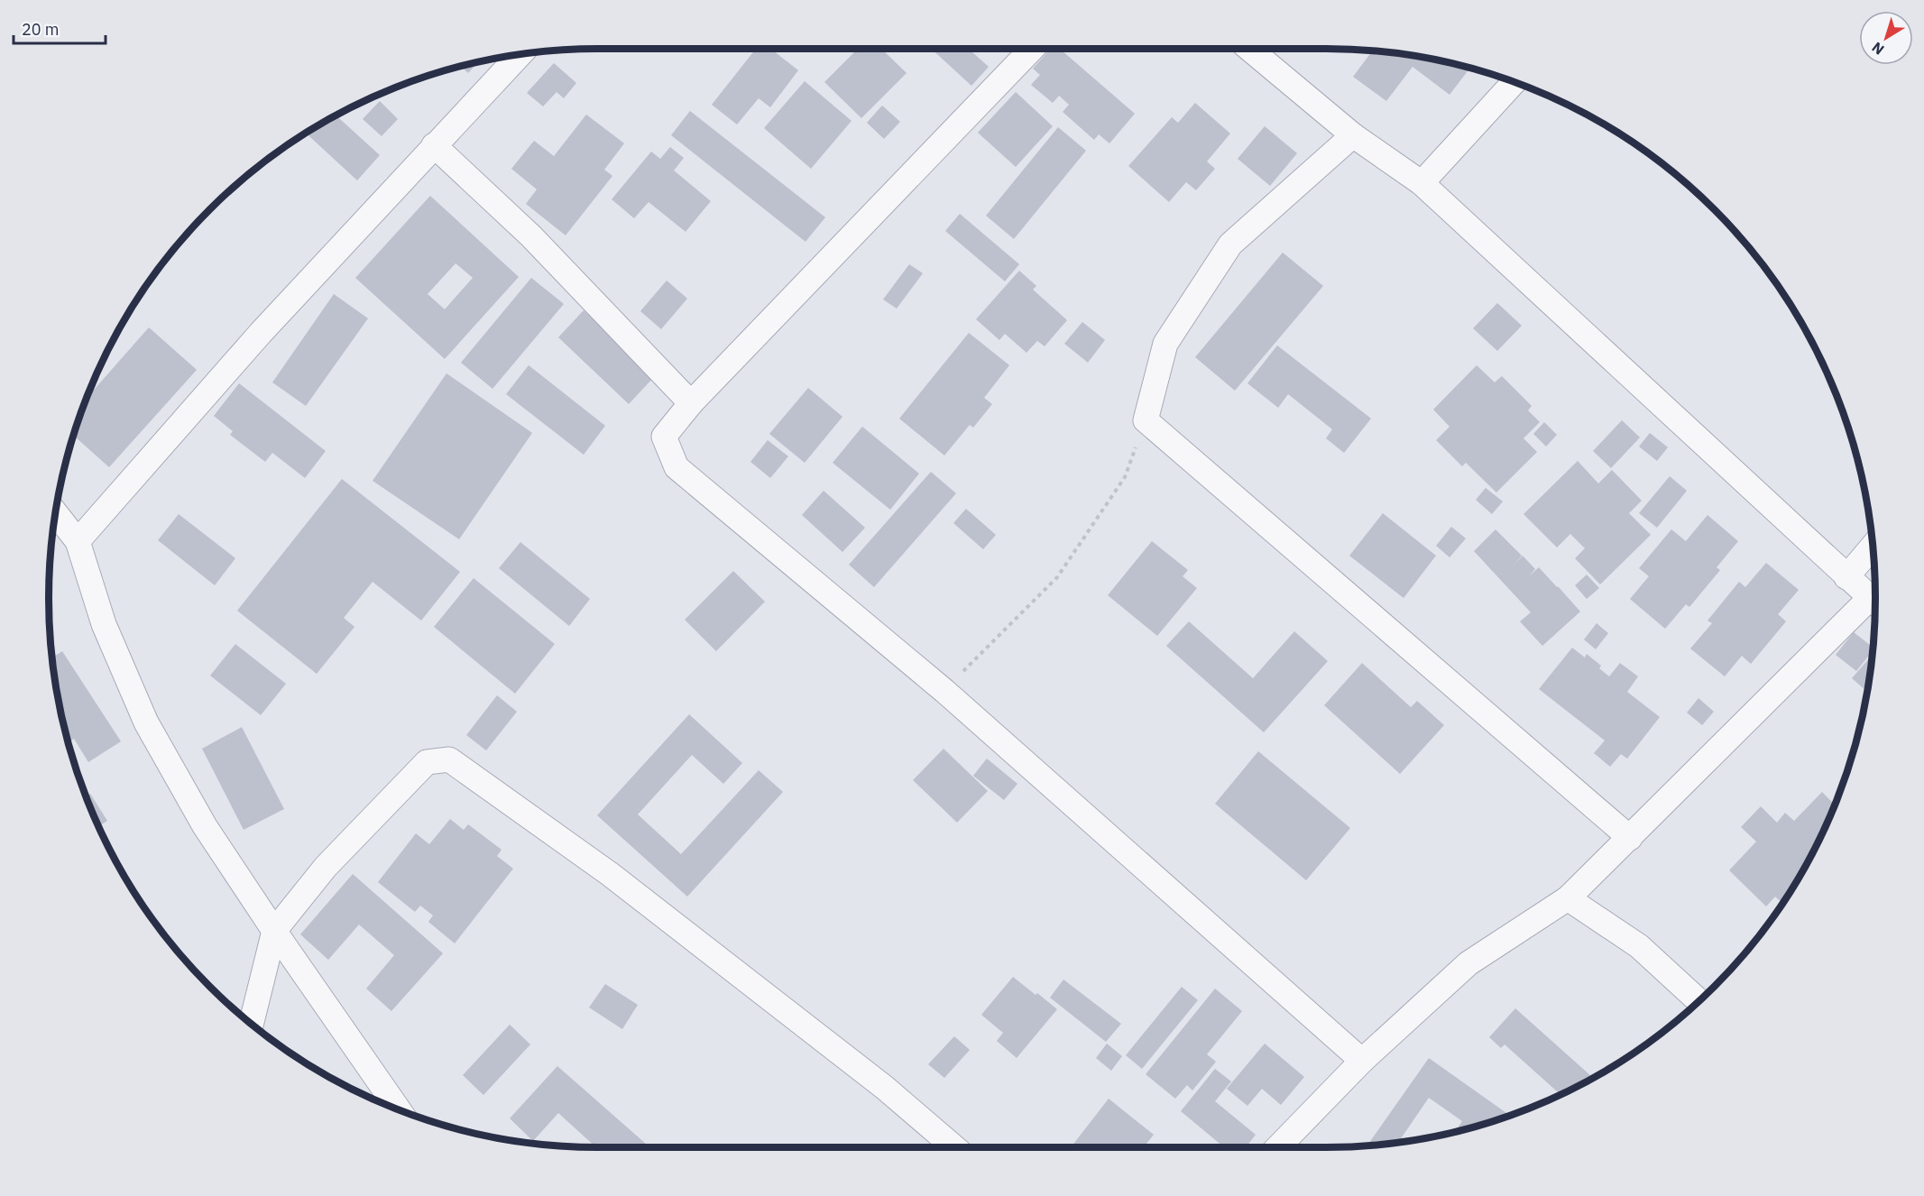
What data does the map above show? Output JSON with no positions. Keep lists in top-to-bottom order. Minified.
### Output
{"scale_bar":"20 m","north":"bottom left"}
